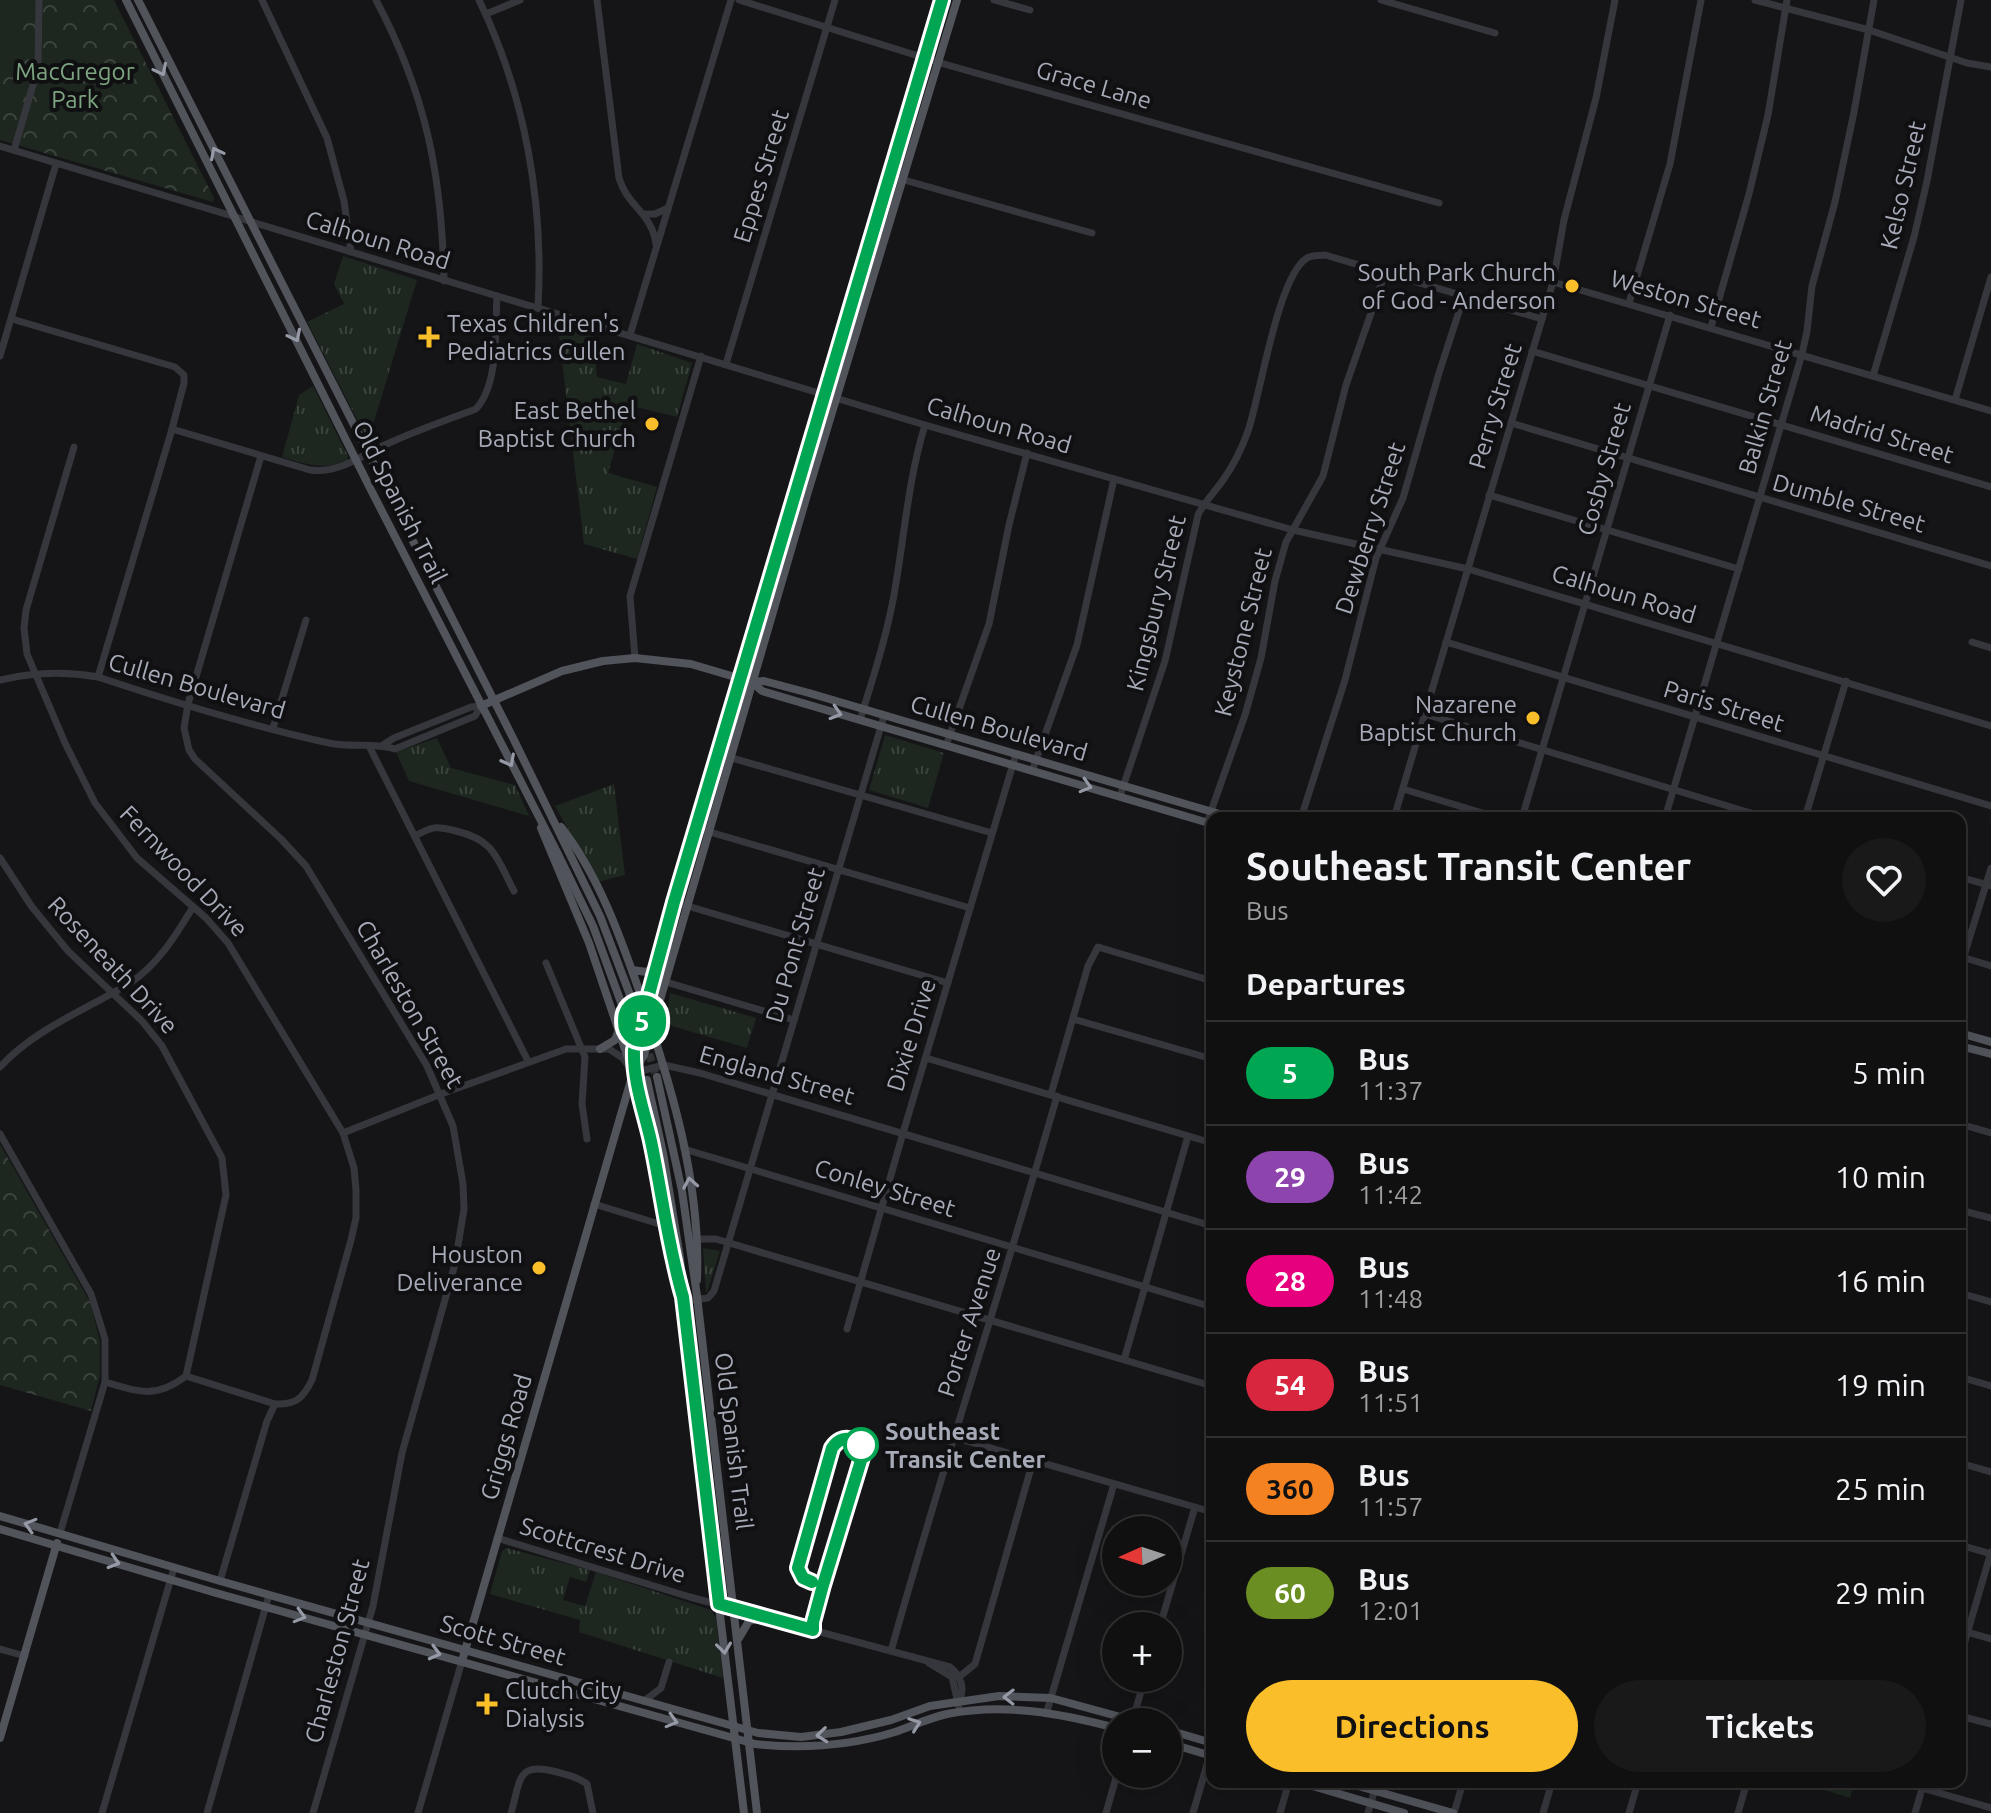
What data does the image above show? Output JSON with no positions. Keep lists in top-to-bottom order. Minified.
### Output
{"streets":{"main road":["Old Spanish Trail","Cullen Boulevard","Griggs Road","Scott Street"],"street":["Grace Lane","Eppes Street","Kelso Street","Calhoun Road","Weston Street","Perry Street","Balkin Street","Madrid Street","Cosby Street","Dumble Street","Dewberry Street","Kingsbury Street","Keystone Street","Paris Street","Fernwood Drive","Du Pont Street","Roseneath Drive","Charleston Street","Dixie Drive","England Street","Conley Street","Porter Avenue","Scottcrest Drive"]},"crossings":[["Grace Lane","Eppes Street"],["Grace Lane","Griggs Road"],["Eppes Street","Calhoun Road"],["Kelso Street","Weston Street"],["Calhoun Road","Perry Street"],["Calhoun Road","Balkin Street"],["Calhoun Road","Cosby Street"],["Calhoun Road","Old Spanish Trail"],["Calhoun Road","Dewberry Street"],["Calhoun Road","Kingsbury Street"],["Calhoun Road","Keystone Street"],["Calhoun Road","Griggs Road"],["Weston Street","Perry Street"],["Weston Street","Balkin Street"],["Weston Street","Cosby Street"],["Perry Street","Madrid Street"],["Perry Street","Dumble Street"],["Perry Street","Paris Street"],["Balkin Street","Madrid Street"],["Balkin Street","Dumble Street"],["Balkin Street","Paris Street"],["Madrid Street","Cosby Street"],["Cosby Street","Dumble Street"],["Cosby Street","Paris Street"],["Old Spanish Trail","Cullen Boulevard"],["Old Spanish Trail","Du Pont Street"],["Old Spanish Trail","Griggs Road"],["Old Spanish Trail","Scottcrest Drive"],["Old Spanish Trail","Scott Street"],["Kingsbury Street","Keystone Street"],["Kingsbury Street","Cullen Boulevard"],["Keystone Street","Cullen Boulevard"],["Cullen Boulevard","Fernwood Drive"],["Cullen Boulevard","Du Pont Street"],["Cullen Boulevard","Charleston Street"],["Cullen Boulevard","Dixie Drive"],["Cullen Boulevard","Griggs Road"],["Du Pont Street","England Street"],["Du Pont Street","Conley Street"],["Charleston Street","Scott Street"],["Dixie Drive","England Street"],["Dixie Drive","Conley Street"],["England Street","Porter Avenue"],["England Street","Griggs Road"],["Conley Street","Porter Avenue"],["Porter Avenue","Scottcrest Drive"],["Griggs Road","Scottcrest Drive"],["Griggs Road","Scott Street"],["Scottcrest Drive","Scott Street"]],"parks":["MacGregor Park"],"places":{"other":["South Park Church of God - Anderson","East Bethel Baptist Church","Nazarene Baptist Church","Houston Deliverance","Southeast Transit Center"],"health":["Texas Children's Pediatrics Cullen","Clutch City Dialysis"]},"lines":["bus line 5"],"north":"left","page":{"on_map":"5","heading":[["Southeast Transit Center","Bus"],"Departures"],"list":[{"mark":"5","name":"Bus","note":"11:37","value":"5 min"},{"mark":"29","name":"Bus","note":"11:42","value":"10 min"},{"mark":"28","name":"Bus","note":"11:48","value":"16 min"},{"mark":"54","name":"Bus","note":"11:51","value":"19 min"},{"mark":"360","name":"Bus","note":"11:57","value":"25 min"},{"mark":"60","name":"Bus","note":"12:01","value":"29 min"}],"map_buttons":["+","−"],"buttons":["Directions","Tickets"]}}
